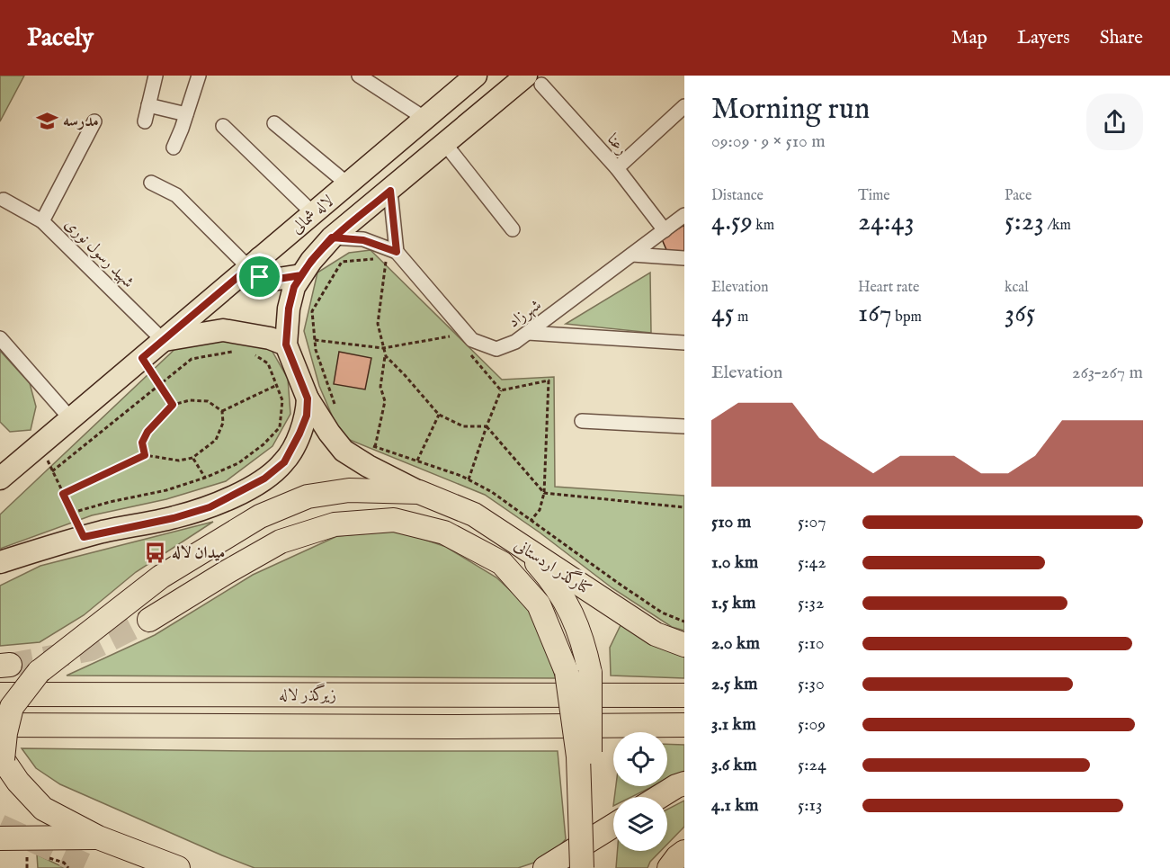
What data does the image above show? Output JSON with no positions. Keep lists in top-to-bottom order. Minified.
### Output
{"streets":{"highway":["کنارگذر اردستانی","زیرگذر لاله"],"main road":["لاله شمالی"],"street":["رعنا","شهید رسول نوری","شهرزاد"]},"crossings":[["رعنا","لاله شمالی"],["رعنا","شهرزاد"],["لاله شمالی","شهید رسول نوری"]],"places":{"school or university":["مدرسه"],"bus stop":["میدان لاله"]},"page":{"header":"Pacely","nav":["Map","Layers","Share"],"heading":["Morning run","09:09 · 9 × 510 m"],"stats":[["Distance","4.59 km"],["Time","24:43"],["Pace","5:23 /km"],["Elevation","45 m"],["Heart rate","167 bpm"],["kcal","365"]],"chart":["Elevation","263–267 m"],"list":[{"name":"510 m","note":"5:07"},{"name":"1.0 km","note":"5:42"},{"name":"1.5 km","note":"5:32"},{"name":"2.0 km","note":"5:10"},{"name":"2.5 km","note":"5:30"},{"name":"3.1 km","note":"5:09"},{"name":"3.6 km","note":"5:24"},{"name":"4.1 km","note":"5:13"}]}}
